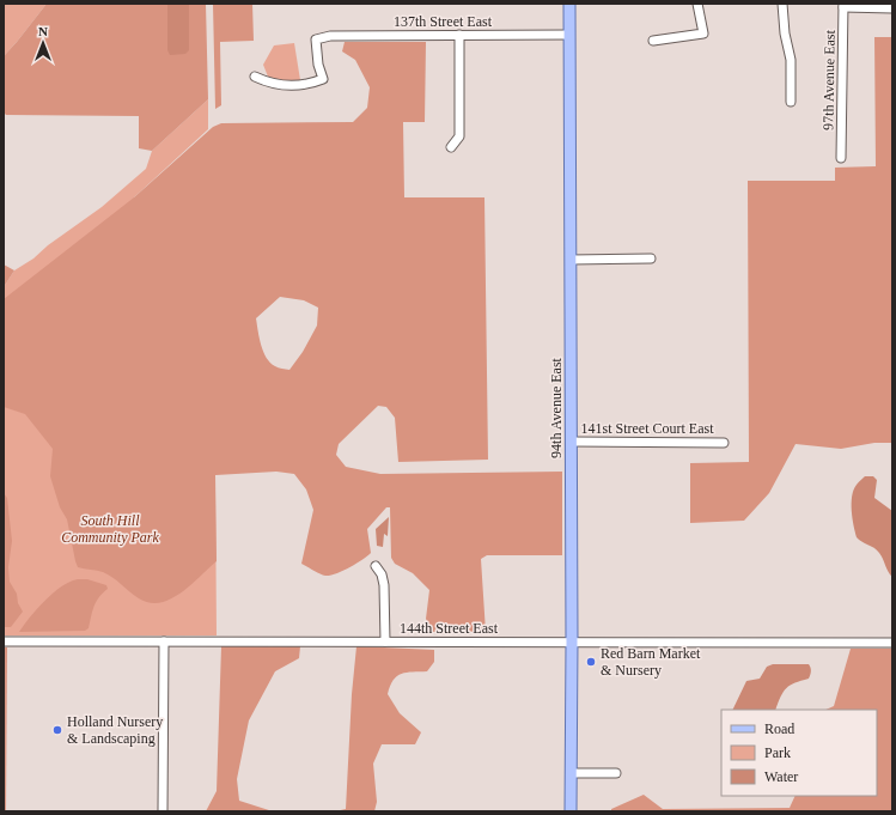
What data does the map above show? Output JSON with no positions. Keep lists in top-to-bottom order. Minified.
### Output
{"streets":{"main road":["94th Avenue East"],"street":["137th Street East","97th Avenue East","141st Street Court East","144th Street East"]},"crossings":[["137th Street East","94th Avenue East"],["94th Avenue East","141st Street Court East"],["94th Avenue East","144th Street East"]],"parks":["South Hill Community Park"],"places":["Red Barn Market & Nursery","Holland Nursery & Landscaping"],"legend":["Road","Park","Water"],"north":"top"}
